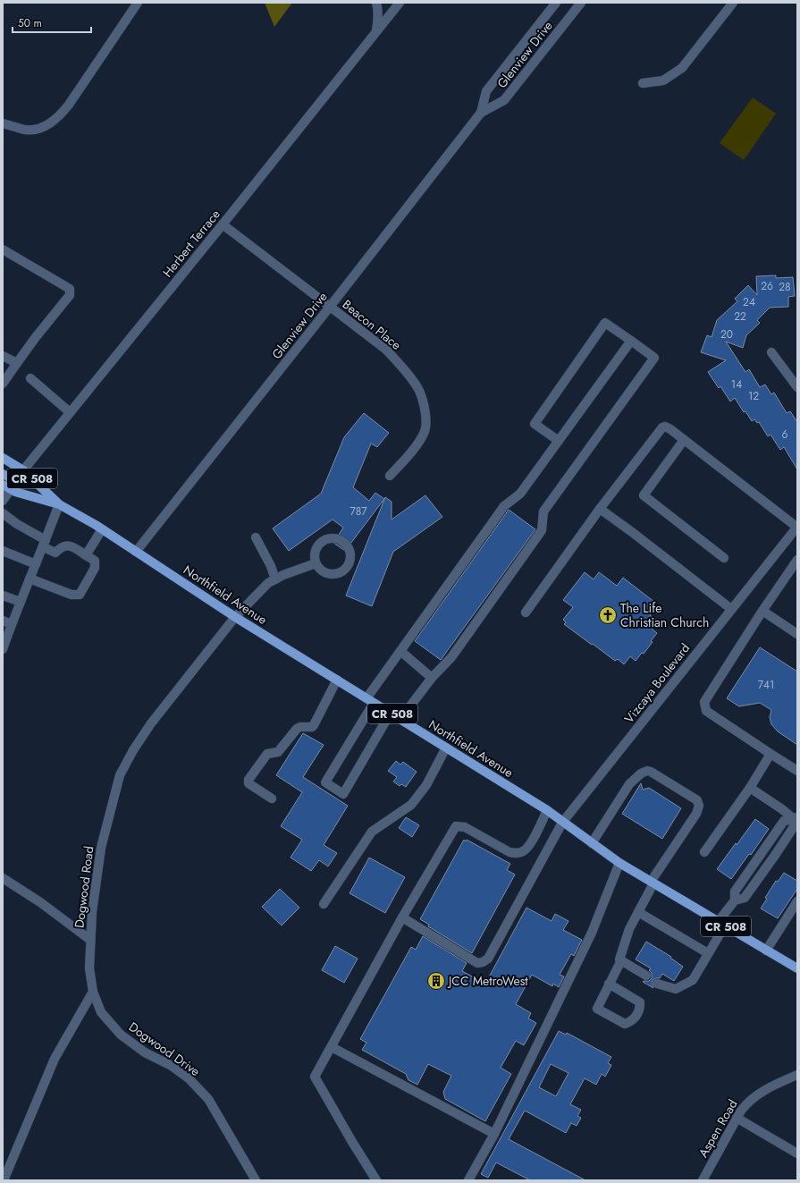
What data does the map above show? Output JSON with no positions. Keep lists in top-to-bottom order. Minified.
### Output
{"streets":{"main road":["CR 508","Northfield Avenue"],"street":["Glenview Drive","Herbert Terrace","Beacon Place","Vizcaya Boulevard","Dogwood Road","Dogwood Drive","Aspen Road"]},"crossings":[["Glenview Drive","Beacon Place"],["Glenview Drive","Northfield Avenue"],["Herbert Terrace","Beacon Place"],["Herbert Terrace","CR 508"],["CR 508","Northfield Avenue"],["Northfield Avenue","Vizcaya Boulevard"],["Northfield Avenue","Dogwood Road"],["Dogwood Road","Dogwood Drive"]],"places":{"church":["The Life Christian Church"],"building":["JCC MetroWest"]},"house_numbers":["26","28","24","22","20","14","12","6","787","741"],"scale_bar":"50 m"}
